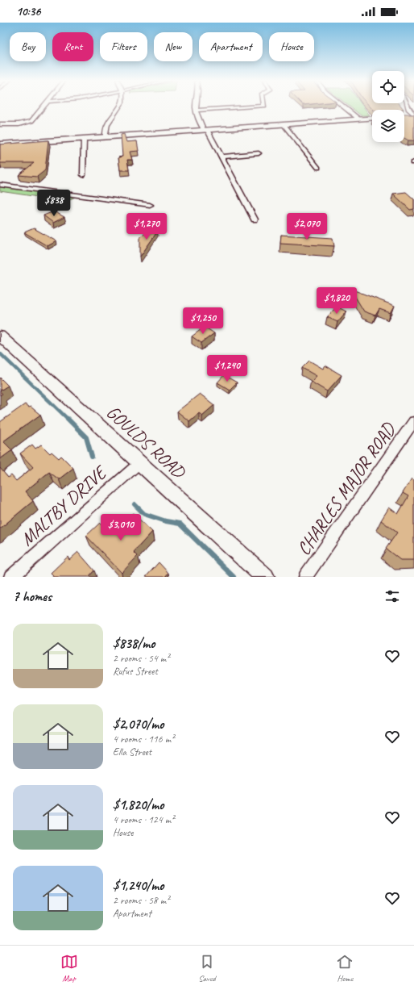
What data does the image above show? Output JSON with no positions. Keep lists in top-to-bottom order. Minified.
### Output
{"streets":{"street":["GOULDS ROAD","CHARLES MAJOR ROAD","MALTBY DRIVE"]},"crossings":[["GOULDS ROAD","MALTBY DRIVE"]],"page":{"status":"10:36","chip":["Buy","Rent","Filters","New","Apartment","House"],"price":["$838","$1,270","$2,070","$1,820","$1,250","$1,240","$3,010"],"heading":"7 homes","list":[{"name":"$838/mo","note":"2 rooms · 54 m² · Rufus Street"},{"name":"$2,070/mo","note":"4 rooms · 116 m² · Ella Street"},{"name":"$1,820/mo","note":"4 rooms · 124 m² · House"},{"name":"$1,240/mo","note":"2 rooms · 58 m² · Apartment"}],"tabs":["Map","Saved","Home"]}}
